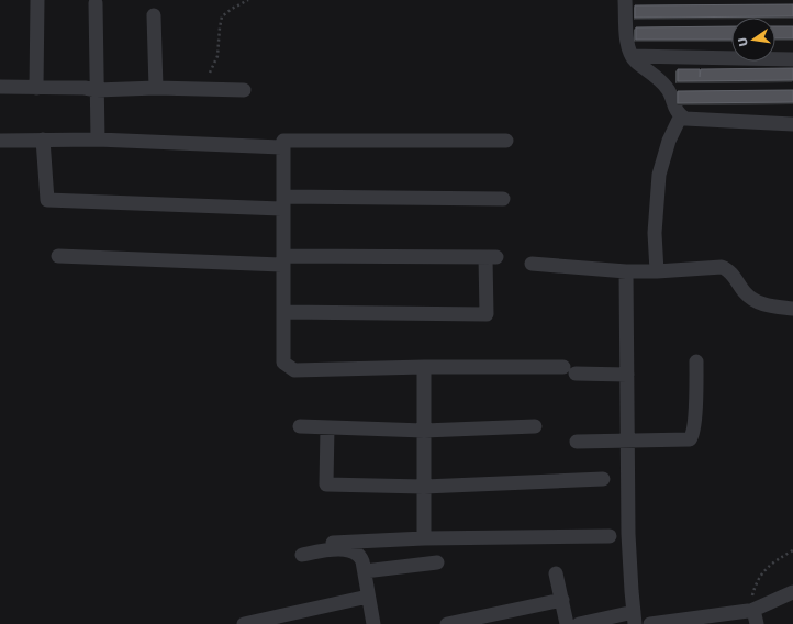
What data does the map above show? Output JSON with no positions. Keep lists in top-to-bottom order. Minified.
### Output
{"north":"left"}
